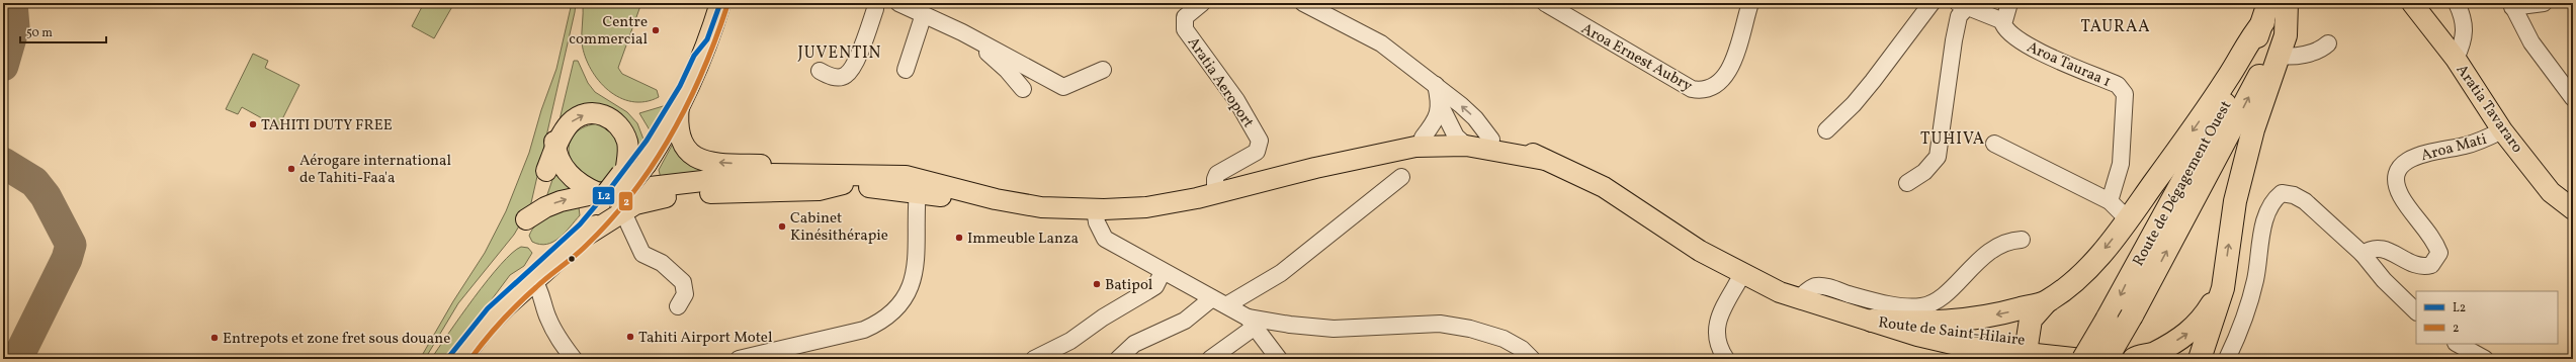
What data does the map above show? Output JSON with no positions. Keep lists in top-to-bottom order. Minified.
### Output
{"streets":{"highway":["Route de Dégagement Ouest"],"main road":["Aratia Tavararo","Route de Saint-Hilaire"],"street":["Aroa Ernest Aubry","Aroa Tauraa 1","Aratia Aeroport","Aroa Mati"]},"crossings":[["Aratia Tavararo","Aroa Mati"],["Route de Dégagement Ouest","Route de Saint-Hilaire"]],"districts":["TAURAA","JUVENTIN","TUHIVA"],"places":["Centre commercial","TAHITI DUTY FREE","Aérogare international de Tahiti-Faa'a","Cabinet Kinésithérapie","Immeuble Lanza","Batipol","Tahiti Airport Motel","Entrepots et zone fret sous douane"],"lines":["transit line L2","transit line 2"],"legend":["L2","2"],"scale_bar":"50 m"}
